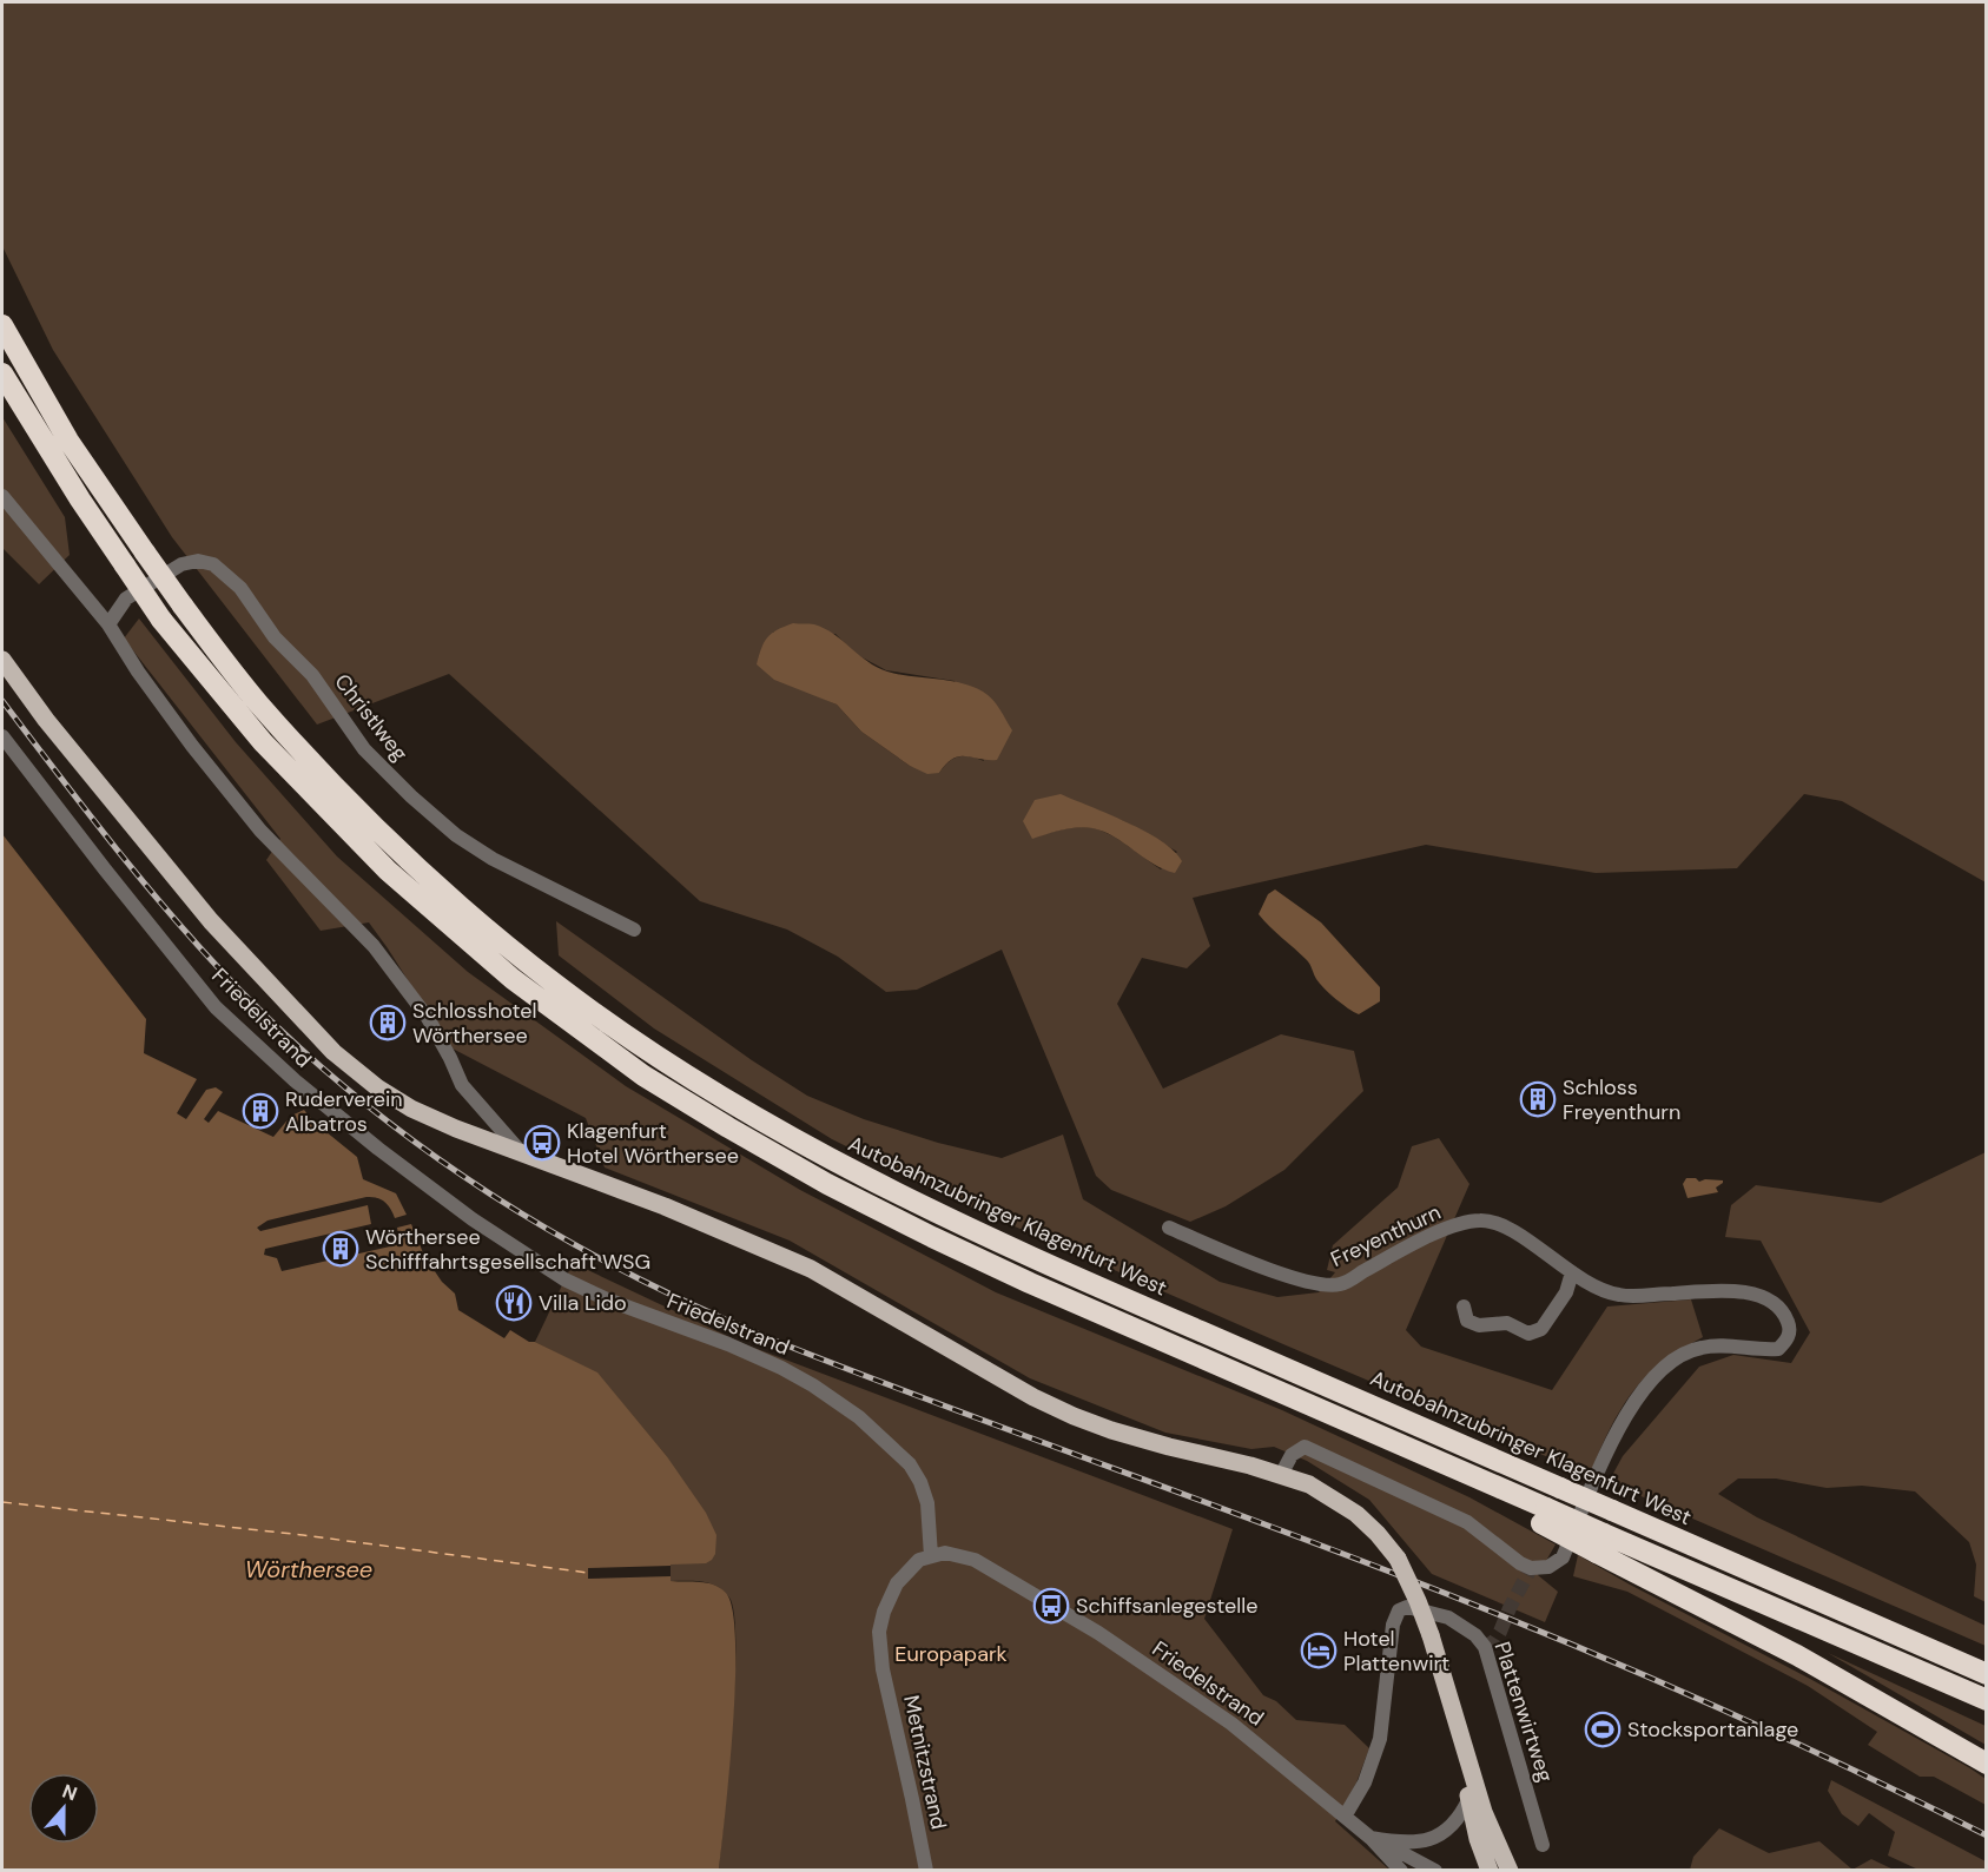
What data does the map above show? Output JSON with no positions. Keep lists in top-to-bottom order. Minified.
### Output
{"streets":{"highway":["Autobahnzubringer Klagenfurt West"],"street":["Christlweg","Friedelstrand","Freyenthurn","Plattenwirtweg","Metnitzstrand"]},"crossings":[["Friedelstrand","Plattenwirtweg"],["Friedelstrand","Metnitzstrand"]],"water":["Wörthersee"],"parks":["Europapark"],"places":{"building":["Schlosshotel Wörthersee","Schloss Freyenthurn","Ruderverein Albatros","Wörthersee Schifffahrtsgesellschaft WSG"],"bus stop":["Klagenfurt Hotel Wörthersee","Schiffsanlegestelle"],"restaurant":["Villa Lido"],"hotel":["Hotel Plattenwirt"],"sports":["Stocksportanlage"]},"north":"top"}
